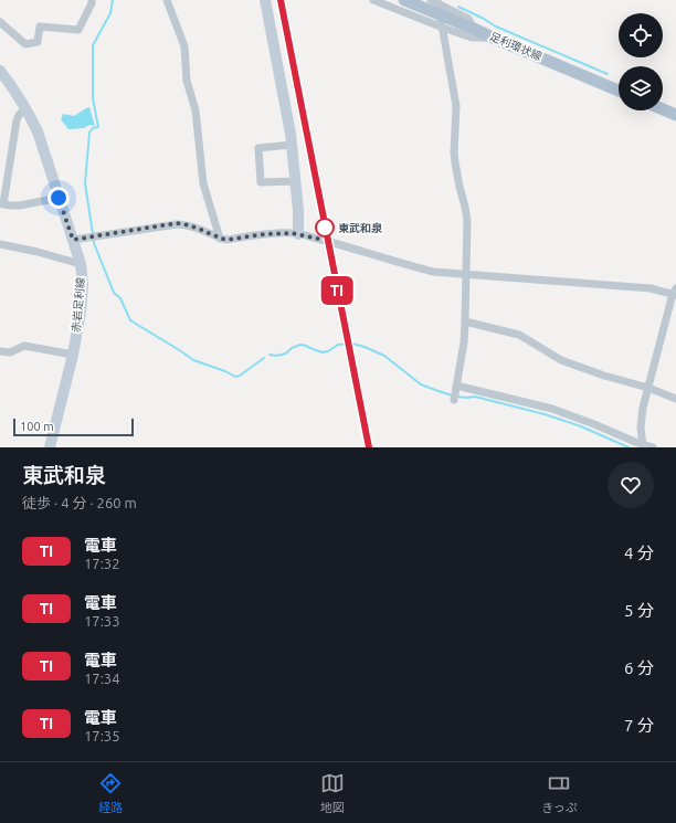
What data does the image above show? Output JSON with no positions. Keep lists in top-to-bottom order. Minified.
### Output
{"streets":{"main road":["足利環状線","赤岩足利線"]},"places":["東武和泉"],"scale_bar":"100 m","page":{"on_map":"TI","scale":"100 m","heading":["東武和泉","徒歩 · 4 分 · 260 m"],"list":[{"mark":"TI","name":"電車","note":"17:32","value":"4 分"},{"mark":"TI","name":"電車","note":"17:33","value":"5 分"},{"mark":"TI","name":"電車","note":"17:34","value":"6 分"},{"mark":"TI","name":"電車","note":"17:35","value":"7 分"}],"tabs":["経路","地図","きっぷ"]}}
